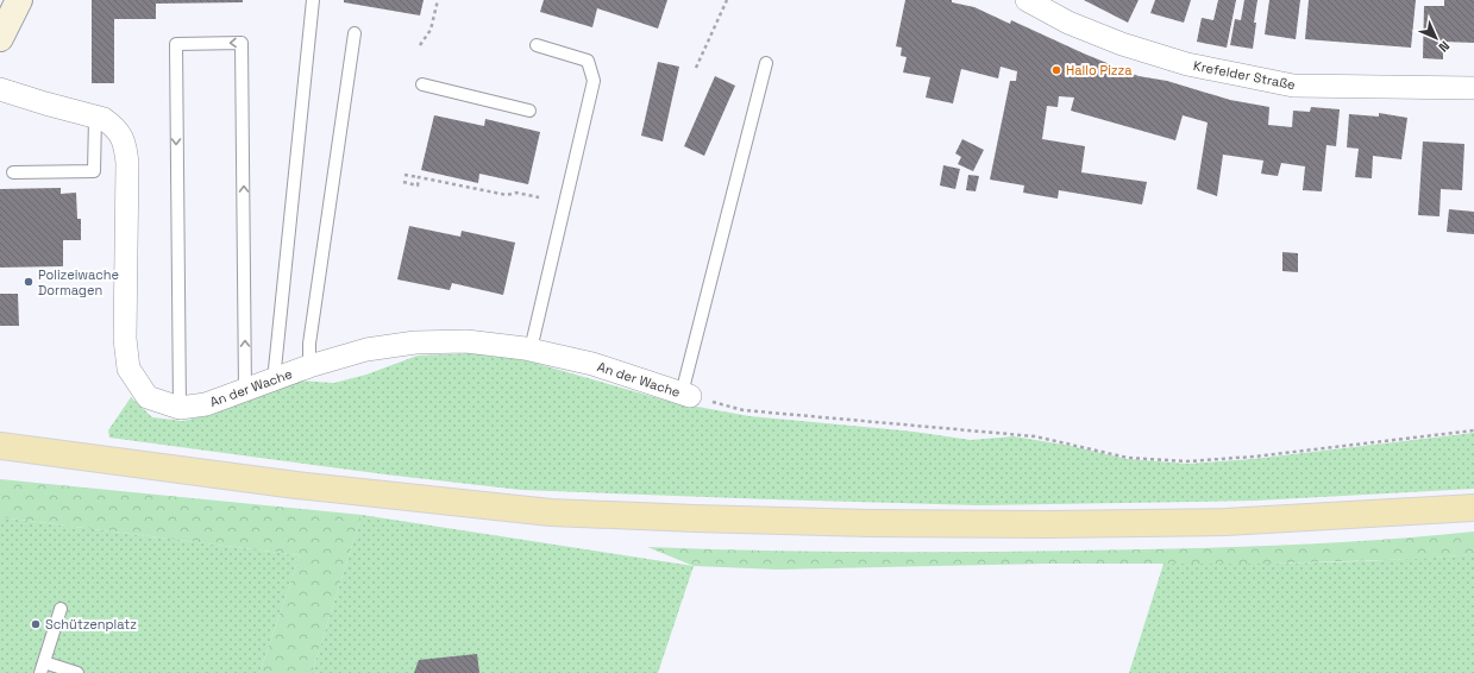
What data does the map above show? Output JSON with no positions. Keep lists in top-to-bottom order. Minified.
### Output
{"streets":{"street":["Krefelder Straße","An der Wache"]},"places":["Hallo Pizza","Polizeiwache Dormagen","Schützenplatz"],"north":"bottom right"}
